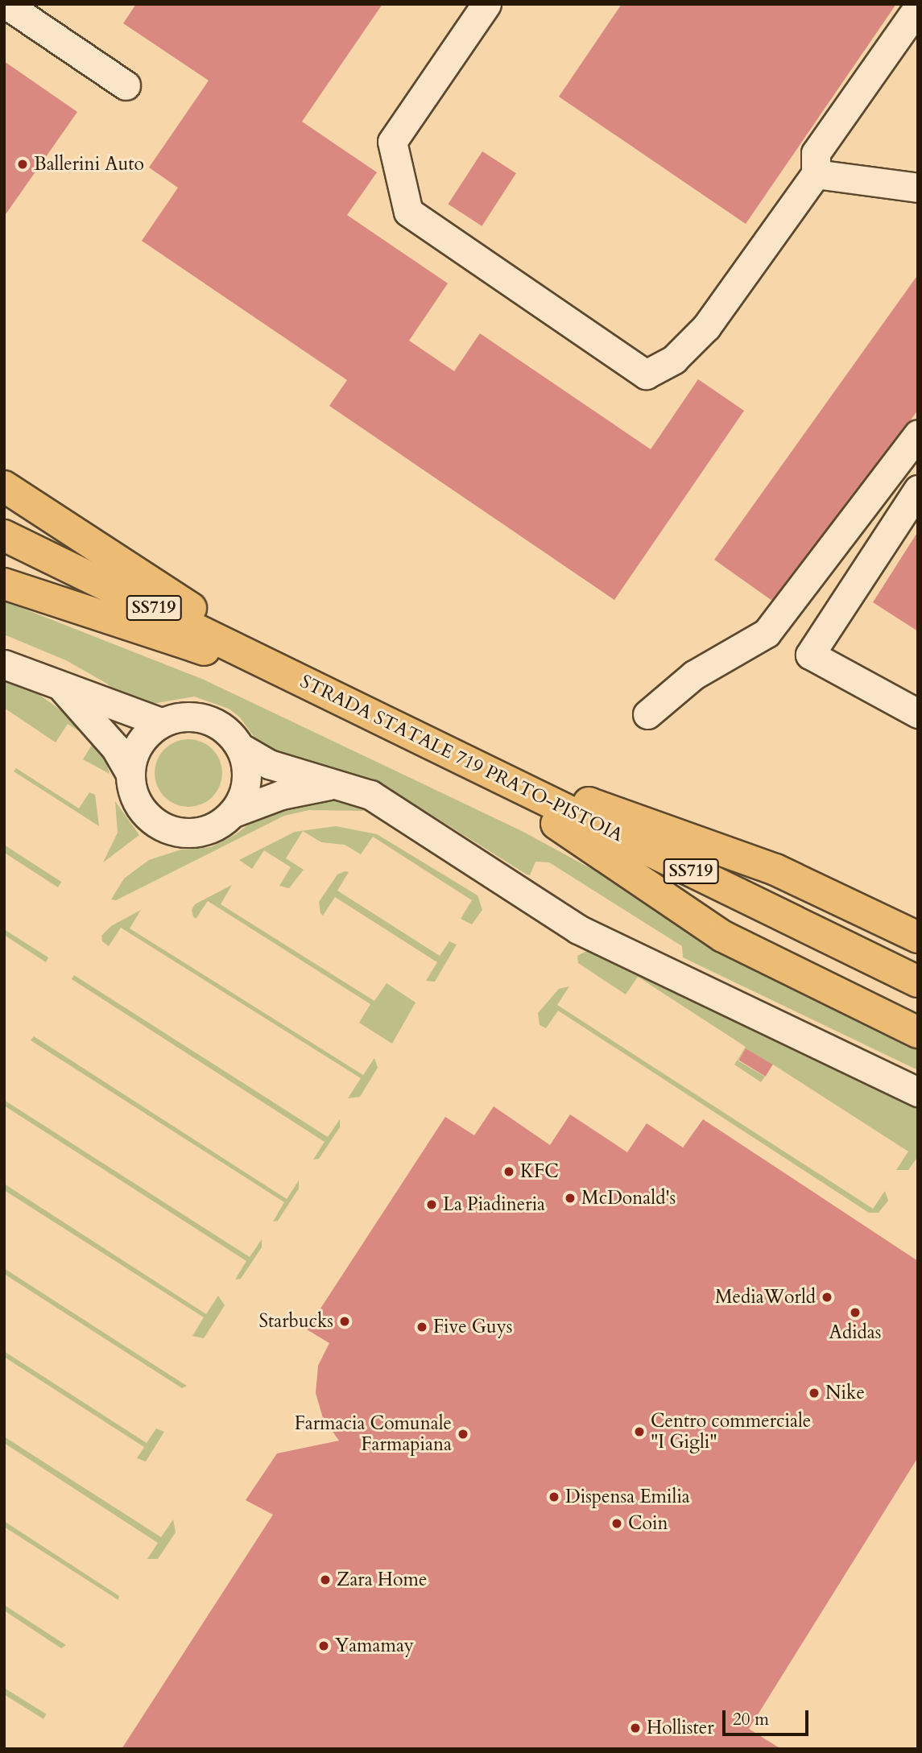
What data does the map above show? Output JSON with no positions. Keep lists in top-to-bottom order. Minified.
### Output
{"streets":{"highway":["SS719","STRADA STATALE 719 PRATO-PISTOIA"]},"places":["Ballerini Auto","KFC","McDonald's","La Piadineria","MediaWorld","Adidas","Starbucks","Five Guys","Nike","Centro commerciale \"I Gigli\"","Farmacia Comunale Farmapiana","Dispensa Emilia","Coin","Zara Home","Yamamay","Hollister"],"scale_bar":"20 m"}
